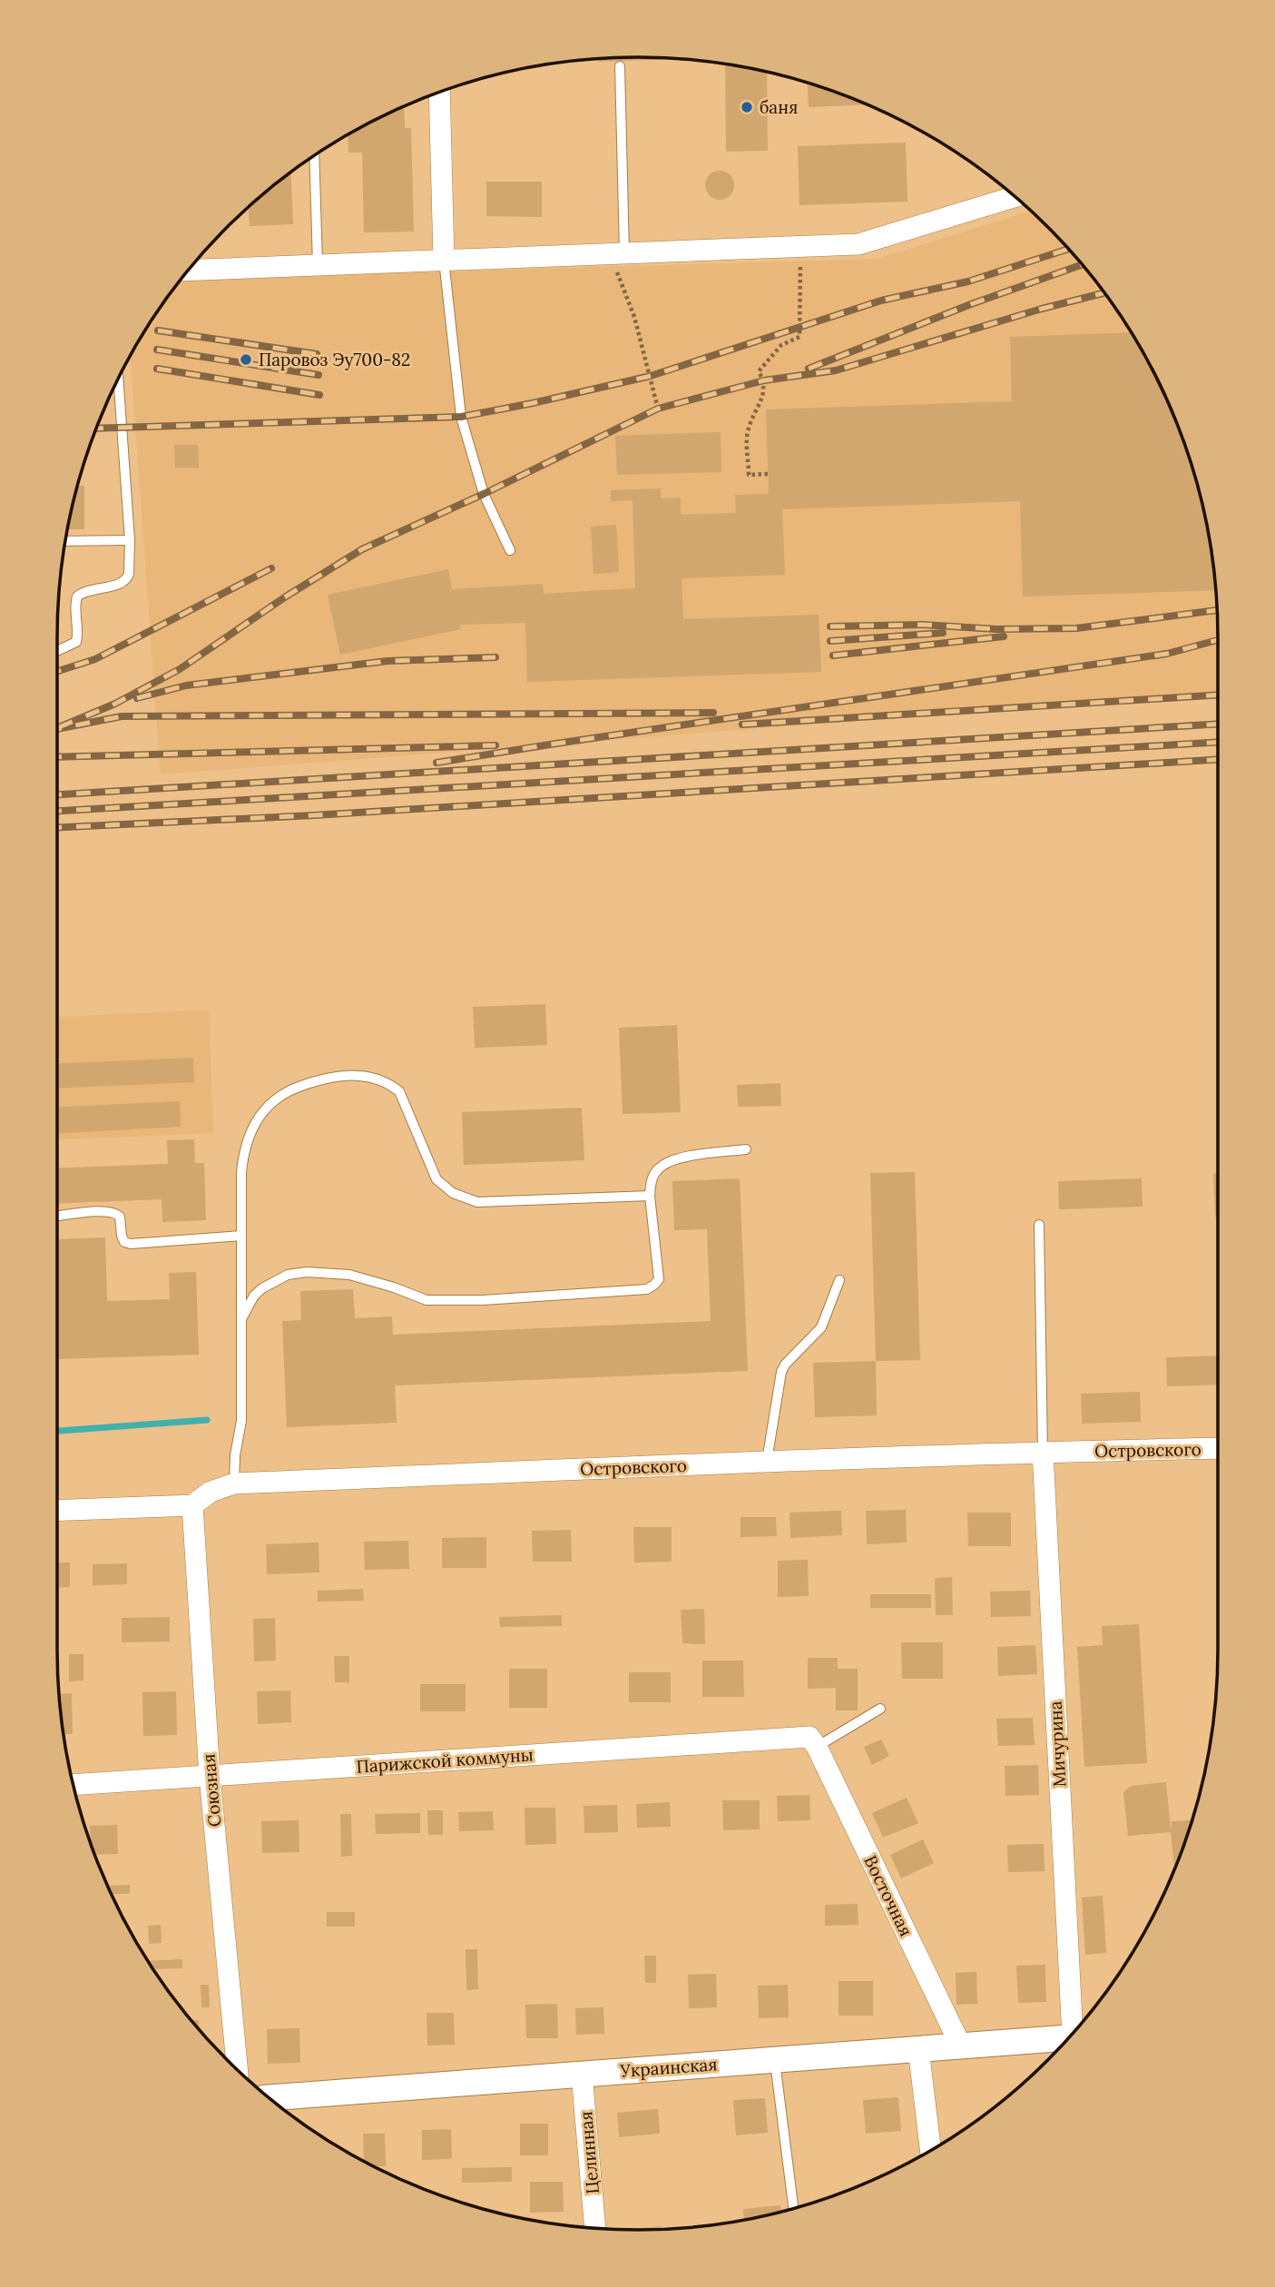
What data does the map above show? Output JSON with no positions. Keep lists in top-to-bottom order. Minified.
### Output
{"streets":{"street":["Островского","Мичурина","Парижской коммуны","Союзная","Восточная","Украинская","Целинная"]},"crossings":[["Островского","Мичурина"],["Островского","Союзная"],["Парижской коммуны","Союзная"],["Парижской коммуны","Восточная"],["Восточная","Украинская"],["Украинская","Целинная"]],"places":["баня","Паровоз Эу700-82"]}
